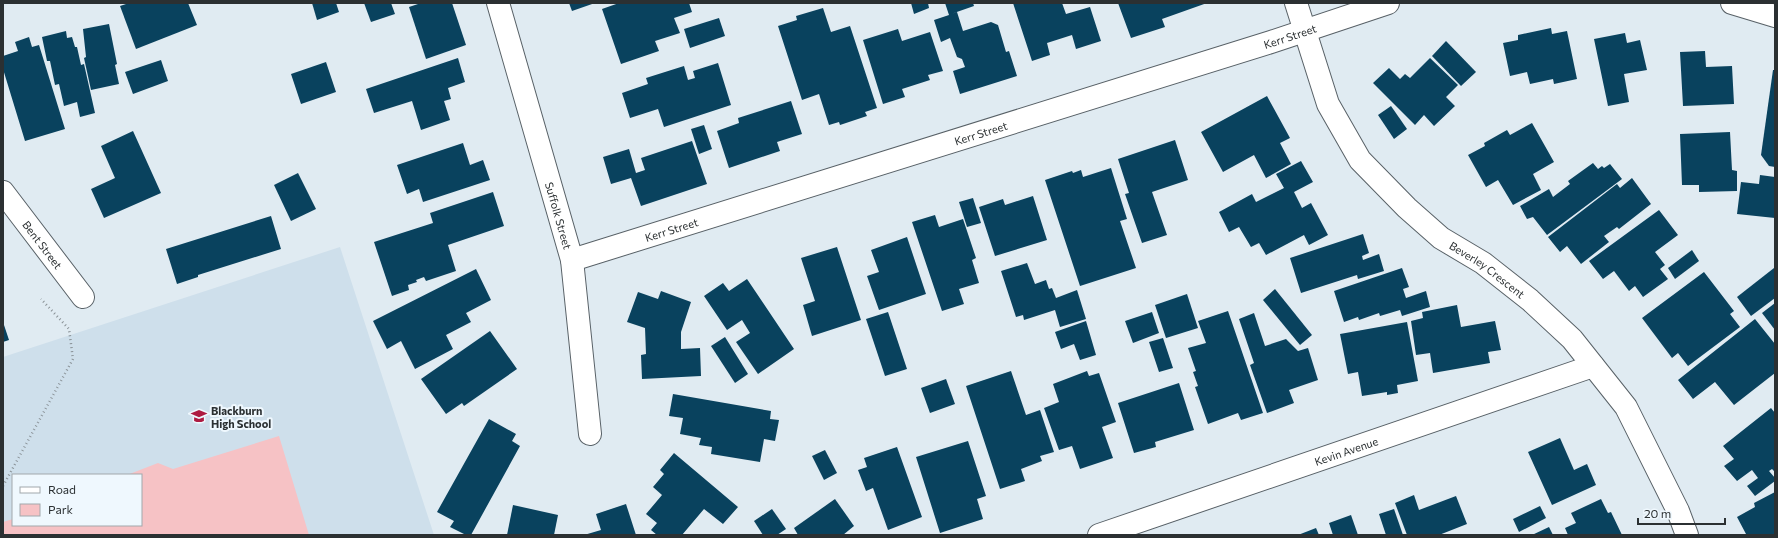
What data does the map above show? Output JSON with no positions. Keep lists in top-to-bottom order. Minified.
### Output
{"streets":{"street":["Kerr Street","Suffolk Street","Bent Street","Beverley Crescent","Kevin Avenue"]},"crossings":[["Kerr Street","Suffolk Street"],["Kerr Street","Beverley Crescent"],["Beverley Crescent","Kevin Avenue"]],"places":{"school or university":["Blackburn High School"]},"legend":["Road","Park"],"scale_bar":"20 m"}
